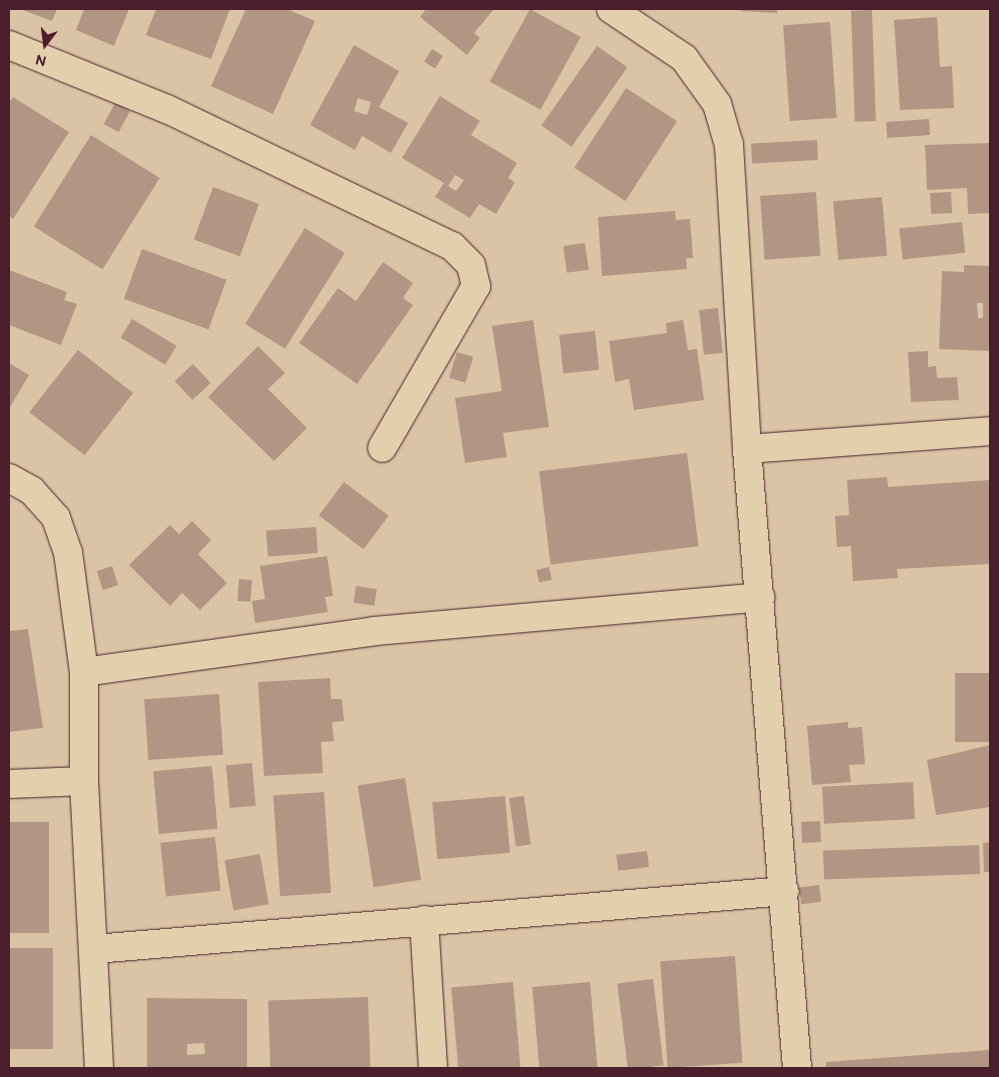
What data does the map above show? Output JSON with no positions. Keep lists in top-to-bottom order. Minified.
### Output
{"north":"bottom"}
